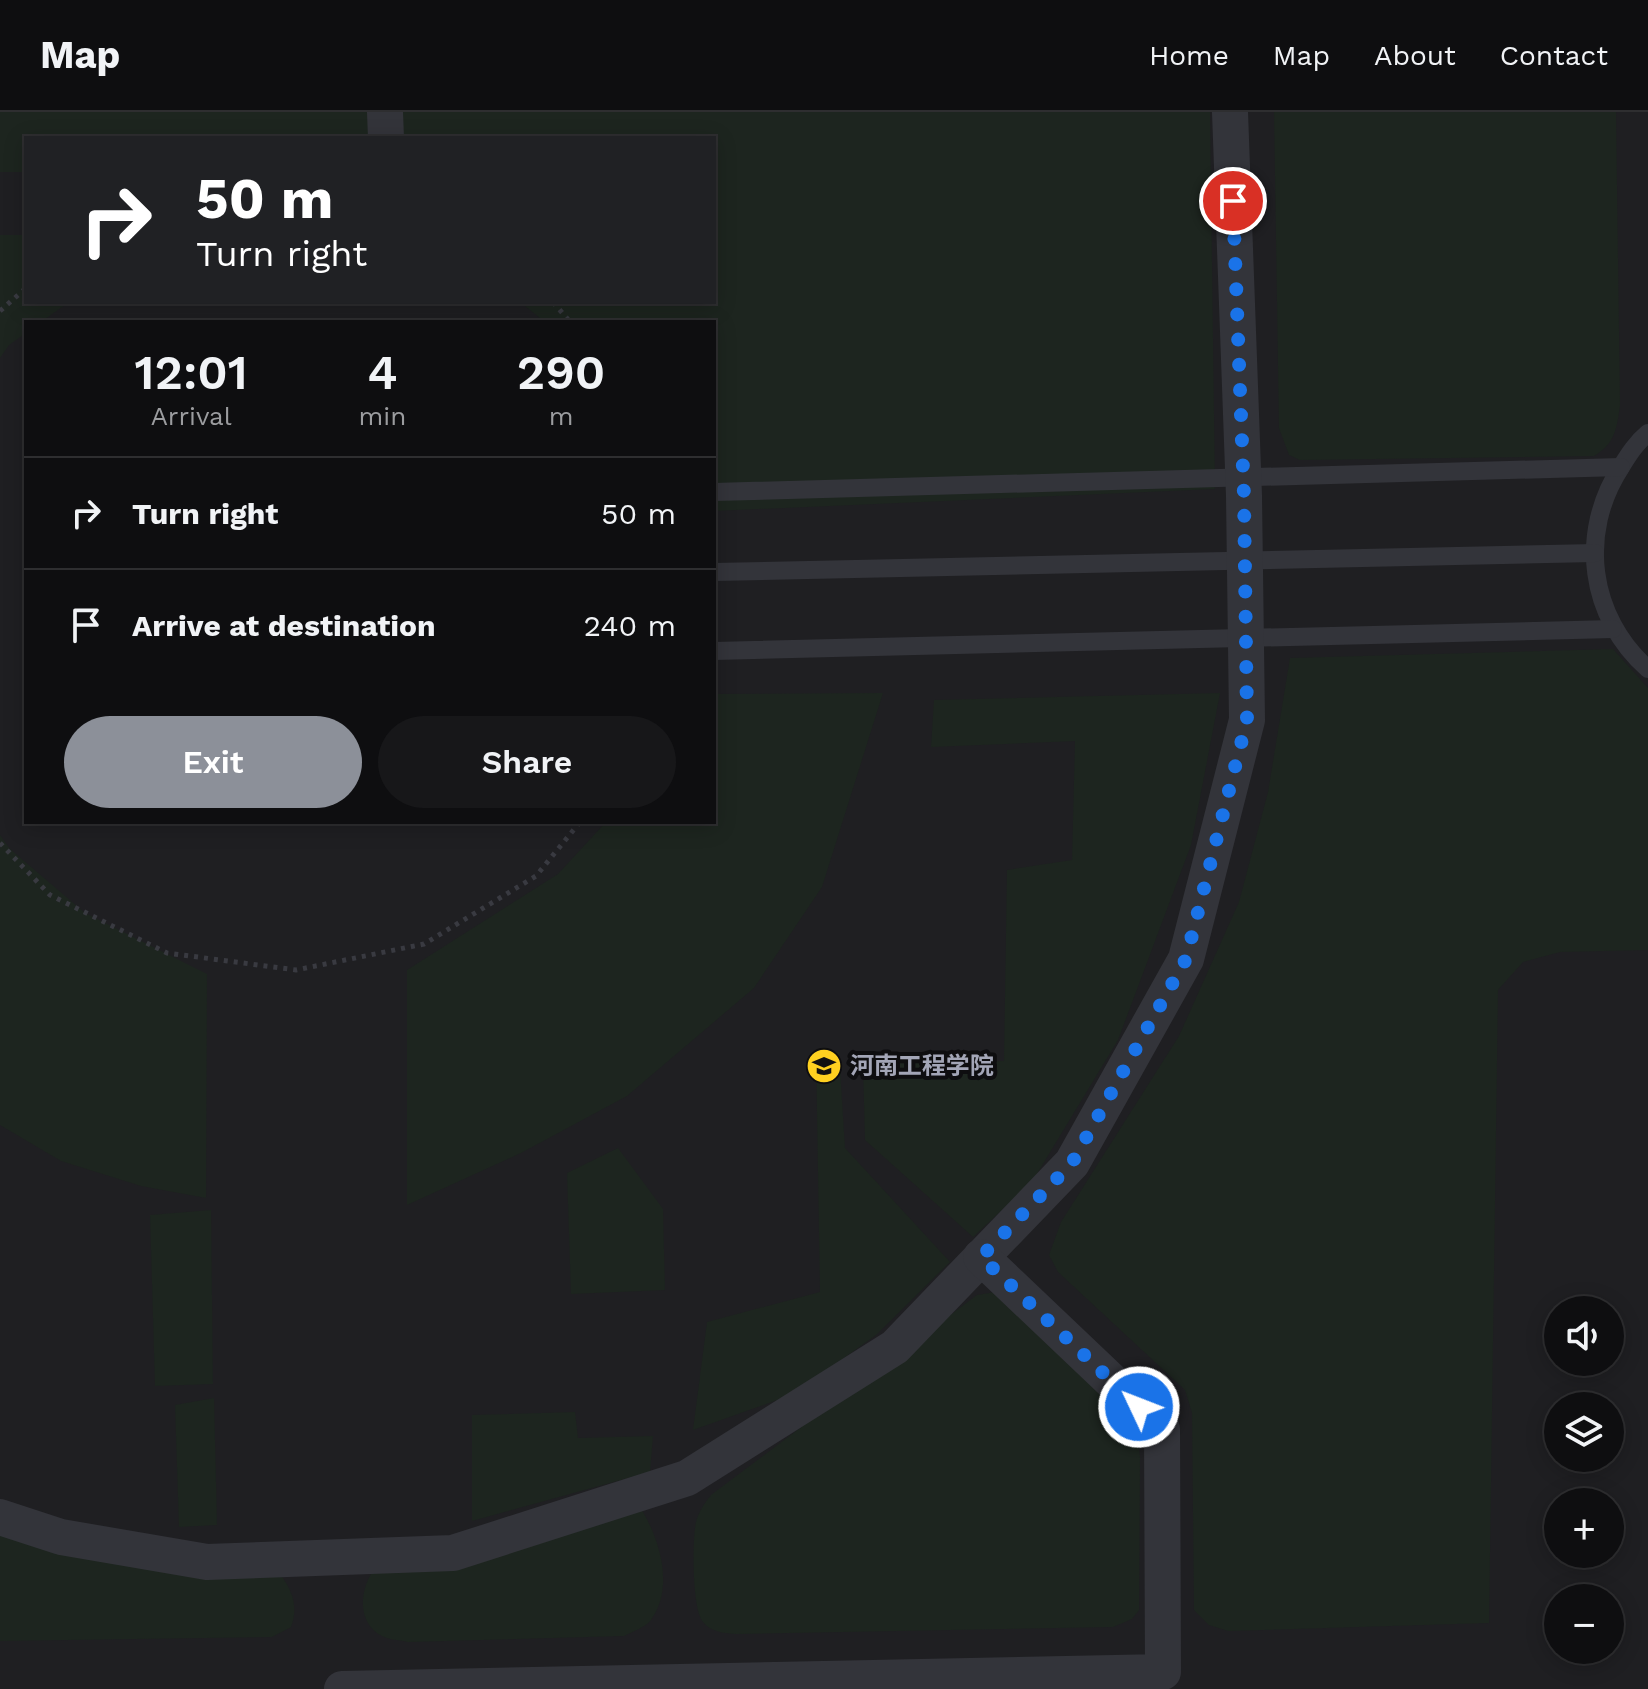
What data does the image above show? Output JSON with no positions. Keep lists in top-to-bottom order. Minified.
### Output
{"places":{"school or university":["河南工程学院"]},"page":{"header":"Map","nav":["Home","Map","About","Contact"],"turn":["50 m","Turn right"],"eta":["12:01","Arrival","4","min","290","m"],"list":[{"name":"Turn right","value":"50 m"},{"name":"Arrive at destination","value":"240 m"}],"buttons":["Exit","Share"],"map_buttons":["+","−"]}}
